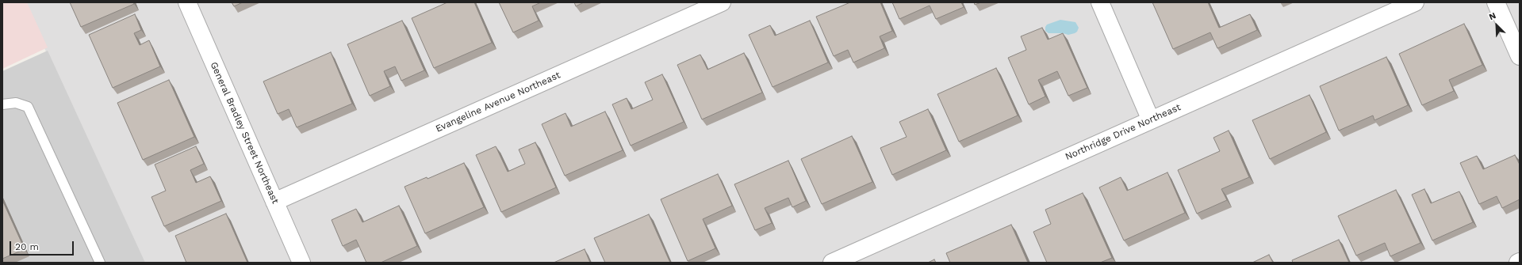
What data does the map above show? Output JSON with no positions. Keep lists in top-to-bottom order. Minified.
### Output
{"streets":{"street":["Evangeline Avenue Northeast","Northridge Drive Northeast","General Bradley Street Northeast"]},"crossings":[["Evangeline Avenue Northeast","General Bradley Street Northeast"]],"scale_bar":"20 m","north":"top left"}
